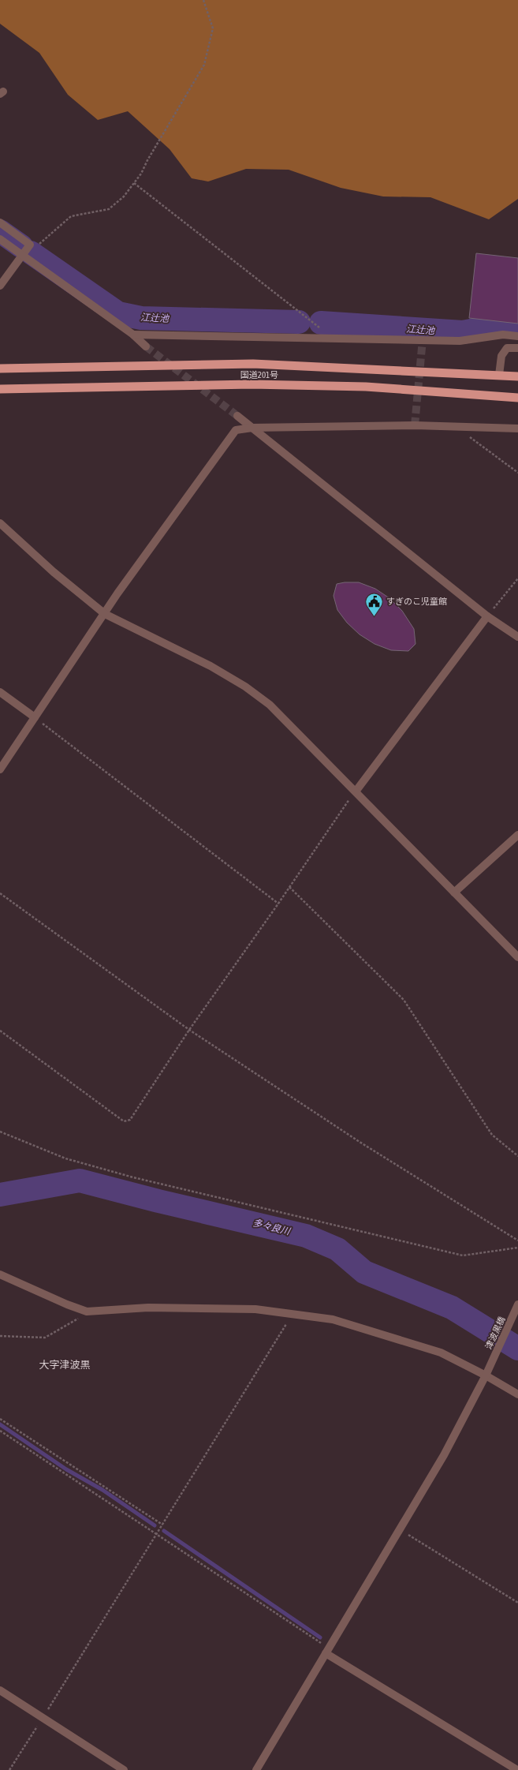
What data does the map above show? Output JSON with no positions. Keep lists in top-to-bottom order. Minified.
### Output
{"streets":{"highway":["国道201号"],"street":["津波黒橋"]},"districts":["大字津波黒"],"water":["江辻池","多々良川"],"places":{"public building":["すぎのこ児童館"]}}
